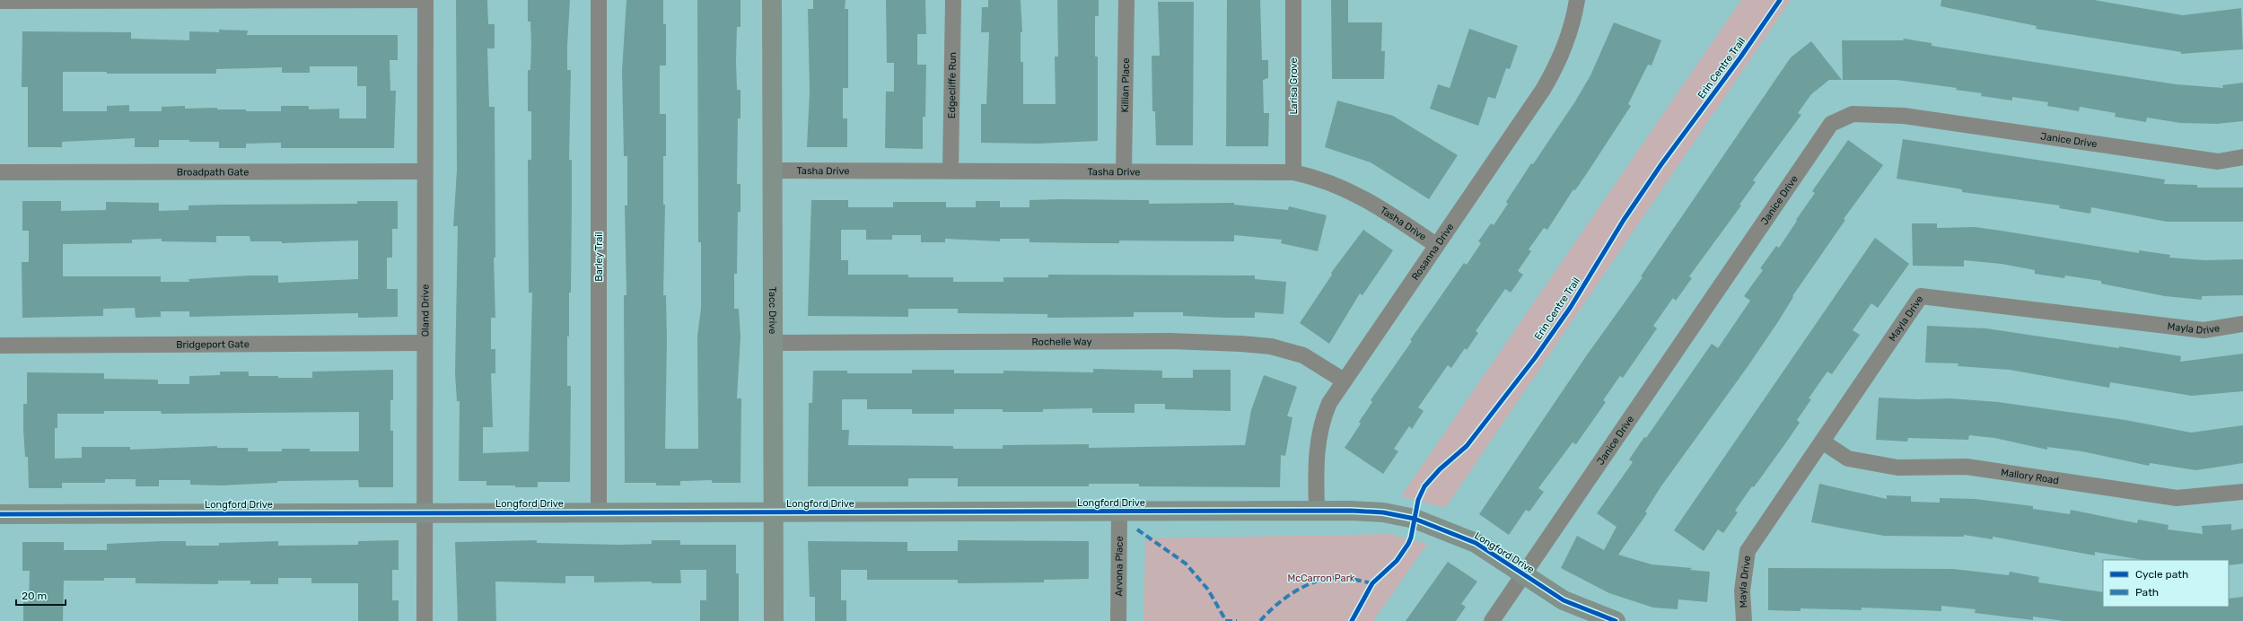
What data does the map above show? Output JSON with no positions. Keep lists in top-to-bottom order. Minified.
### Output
{"streets":{"street":["Edgecliffe Run","Killian Place","Larisa Grove","Janice Drive","Tasha Drive","Broadpath Gate","Rosanna Drive","Barley Trail","Oland Drive","Tacc Drive","Mayla Drive","Rochelle Way","Bridgeport Gate","Mallory Road","Longford Drive","Arvona Place"],"cycle path":["Erin Centre Trail"]},"crossings":[["Edgecliffe Run","Tasha Drive"],["Killian Place","Tasha Drive"],["Larisa Grove","Tasha Drive"],["Janice Drive","Longford Drive"],["Tasha Drive","Rosanna Drive"],["Tasha Drive","Tacc Drive"],["Broadpath Gate","Oland Drive"],["Rosanna Drive","Rochelle Way"],["Rosanna Drive","Longford Drive"],["Barley Trail","Longford Drive"],["Oland Drive","Bridgeport Gate"],["Oland Drive","Longford Drive"],["Tacc Drive","Rochelle Way"],["Tacc Drive","Longford Drive"],["Mayla Drive","Mallory Road"],["Longford Drive","Arvona Place"]],"parks":["McCarron Park"],"legend":["Cycle path","Path"],"scale_bar":"20 m"}
